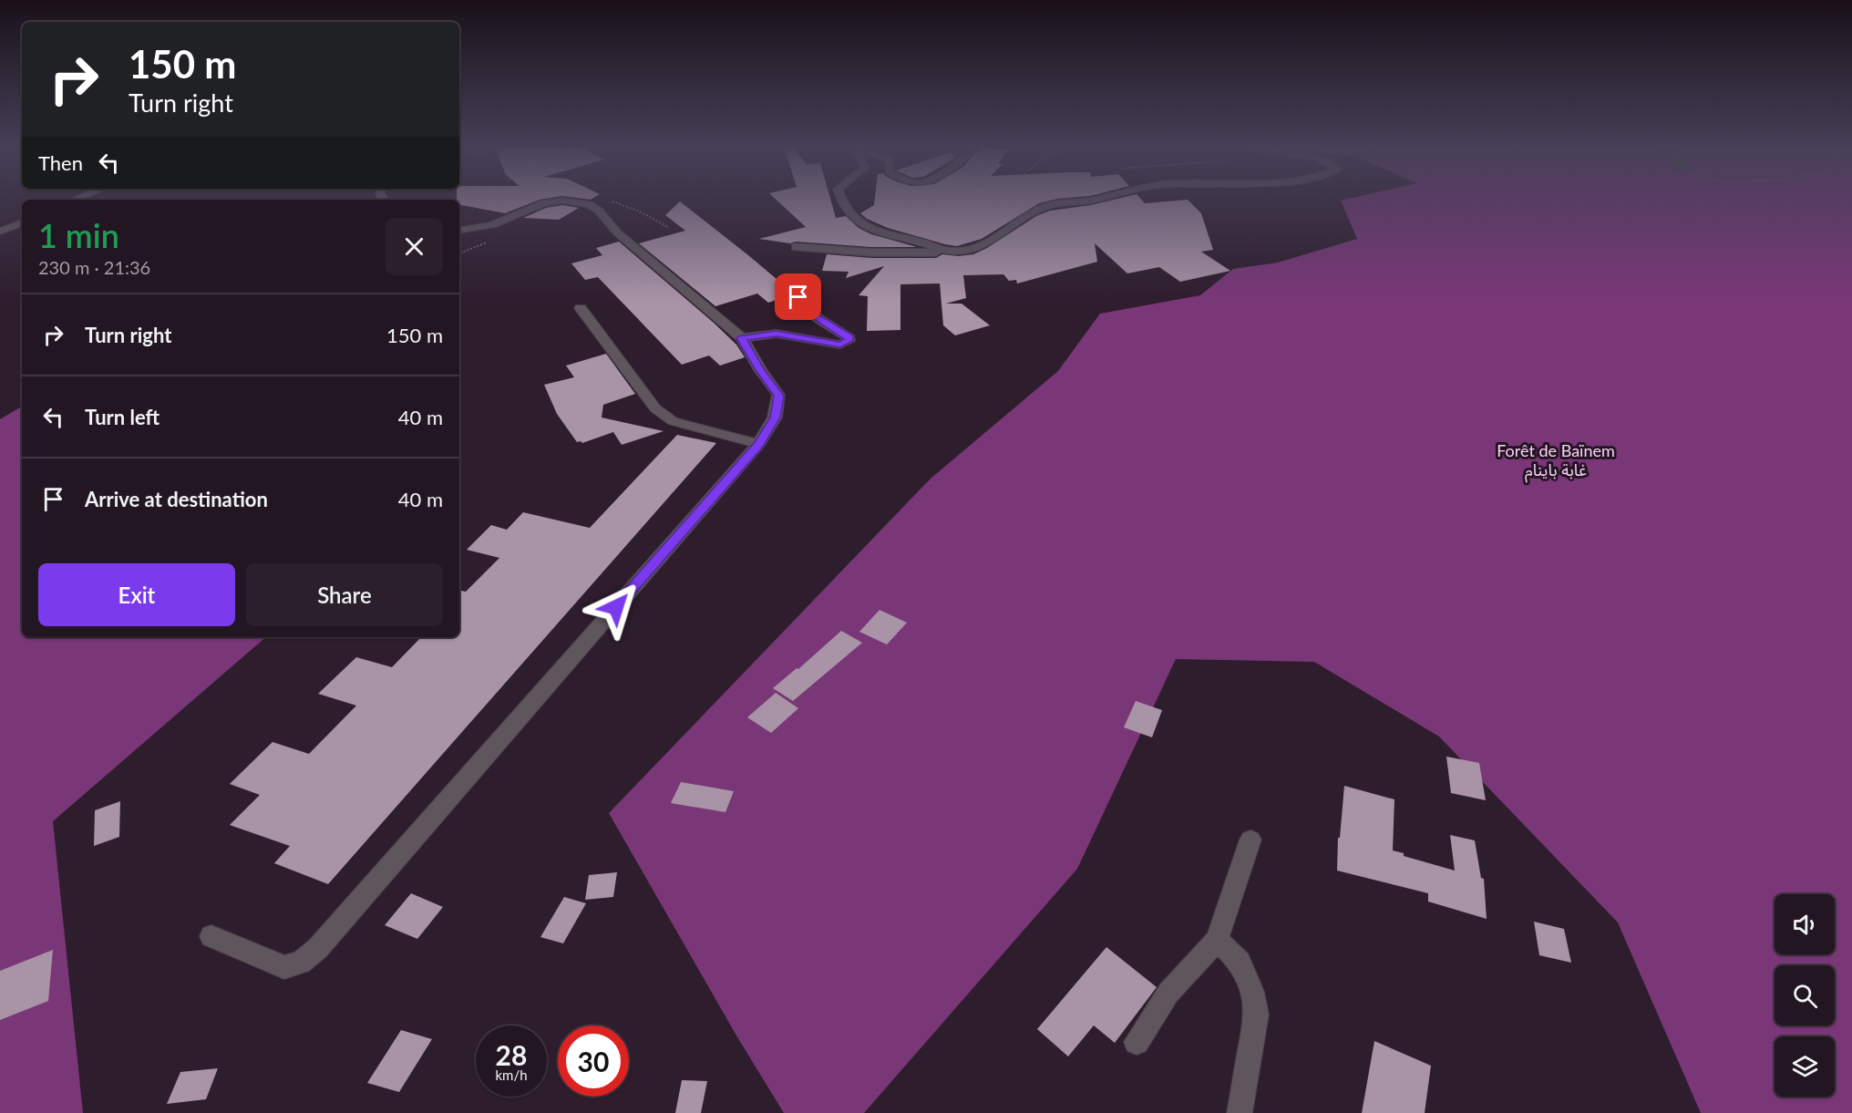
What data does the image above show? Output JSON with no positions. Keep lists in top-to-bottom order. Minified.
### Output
{"parks":["Forêt de Baïnem غابة باينام"],"page":{"turn":["150 m","Turn right"],"then":"Then","heading":["1 min","230 m · 21:36"],"list":[{"name":"Turn right","value":"150 m"},{"name":"Turn left","value":"40 m"},{"name":"Arrive at destination","value":"40 m"}],"buttons":["Exit","Share"],"speed":"28 km/h","limit":"30"}}
